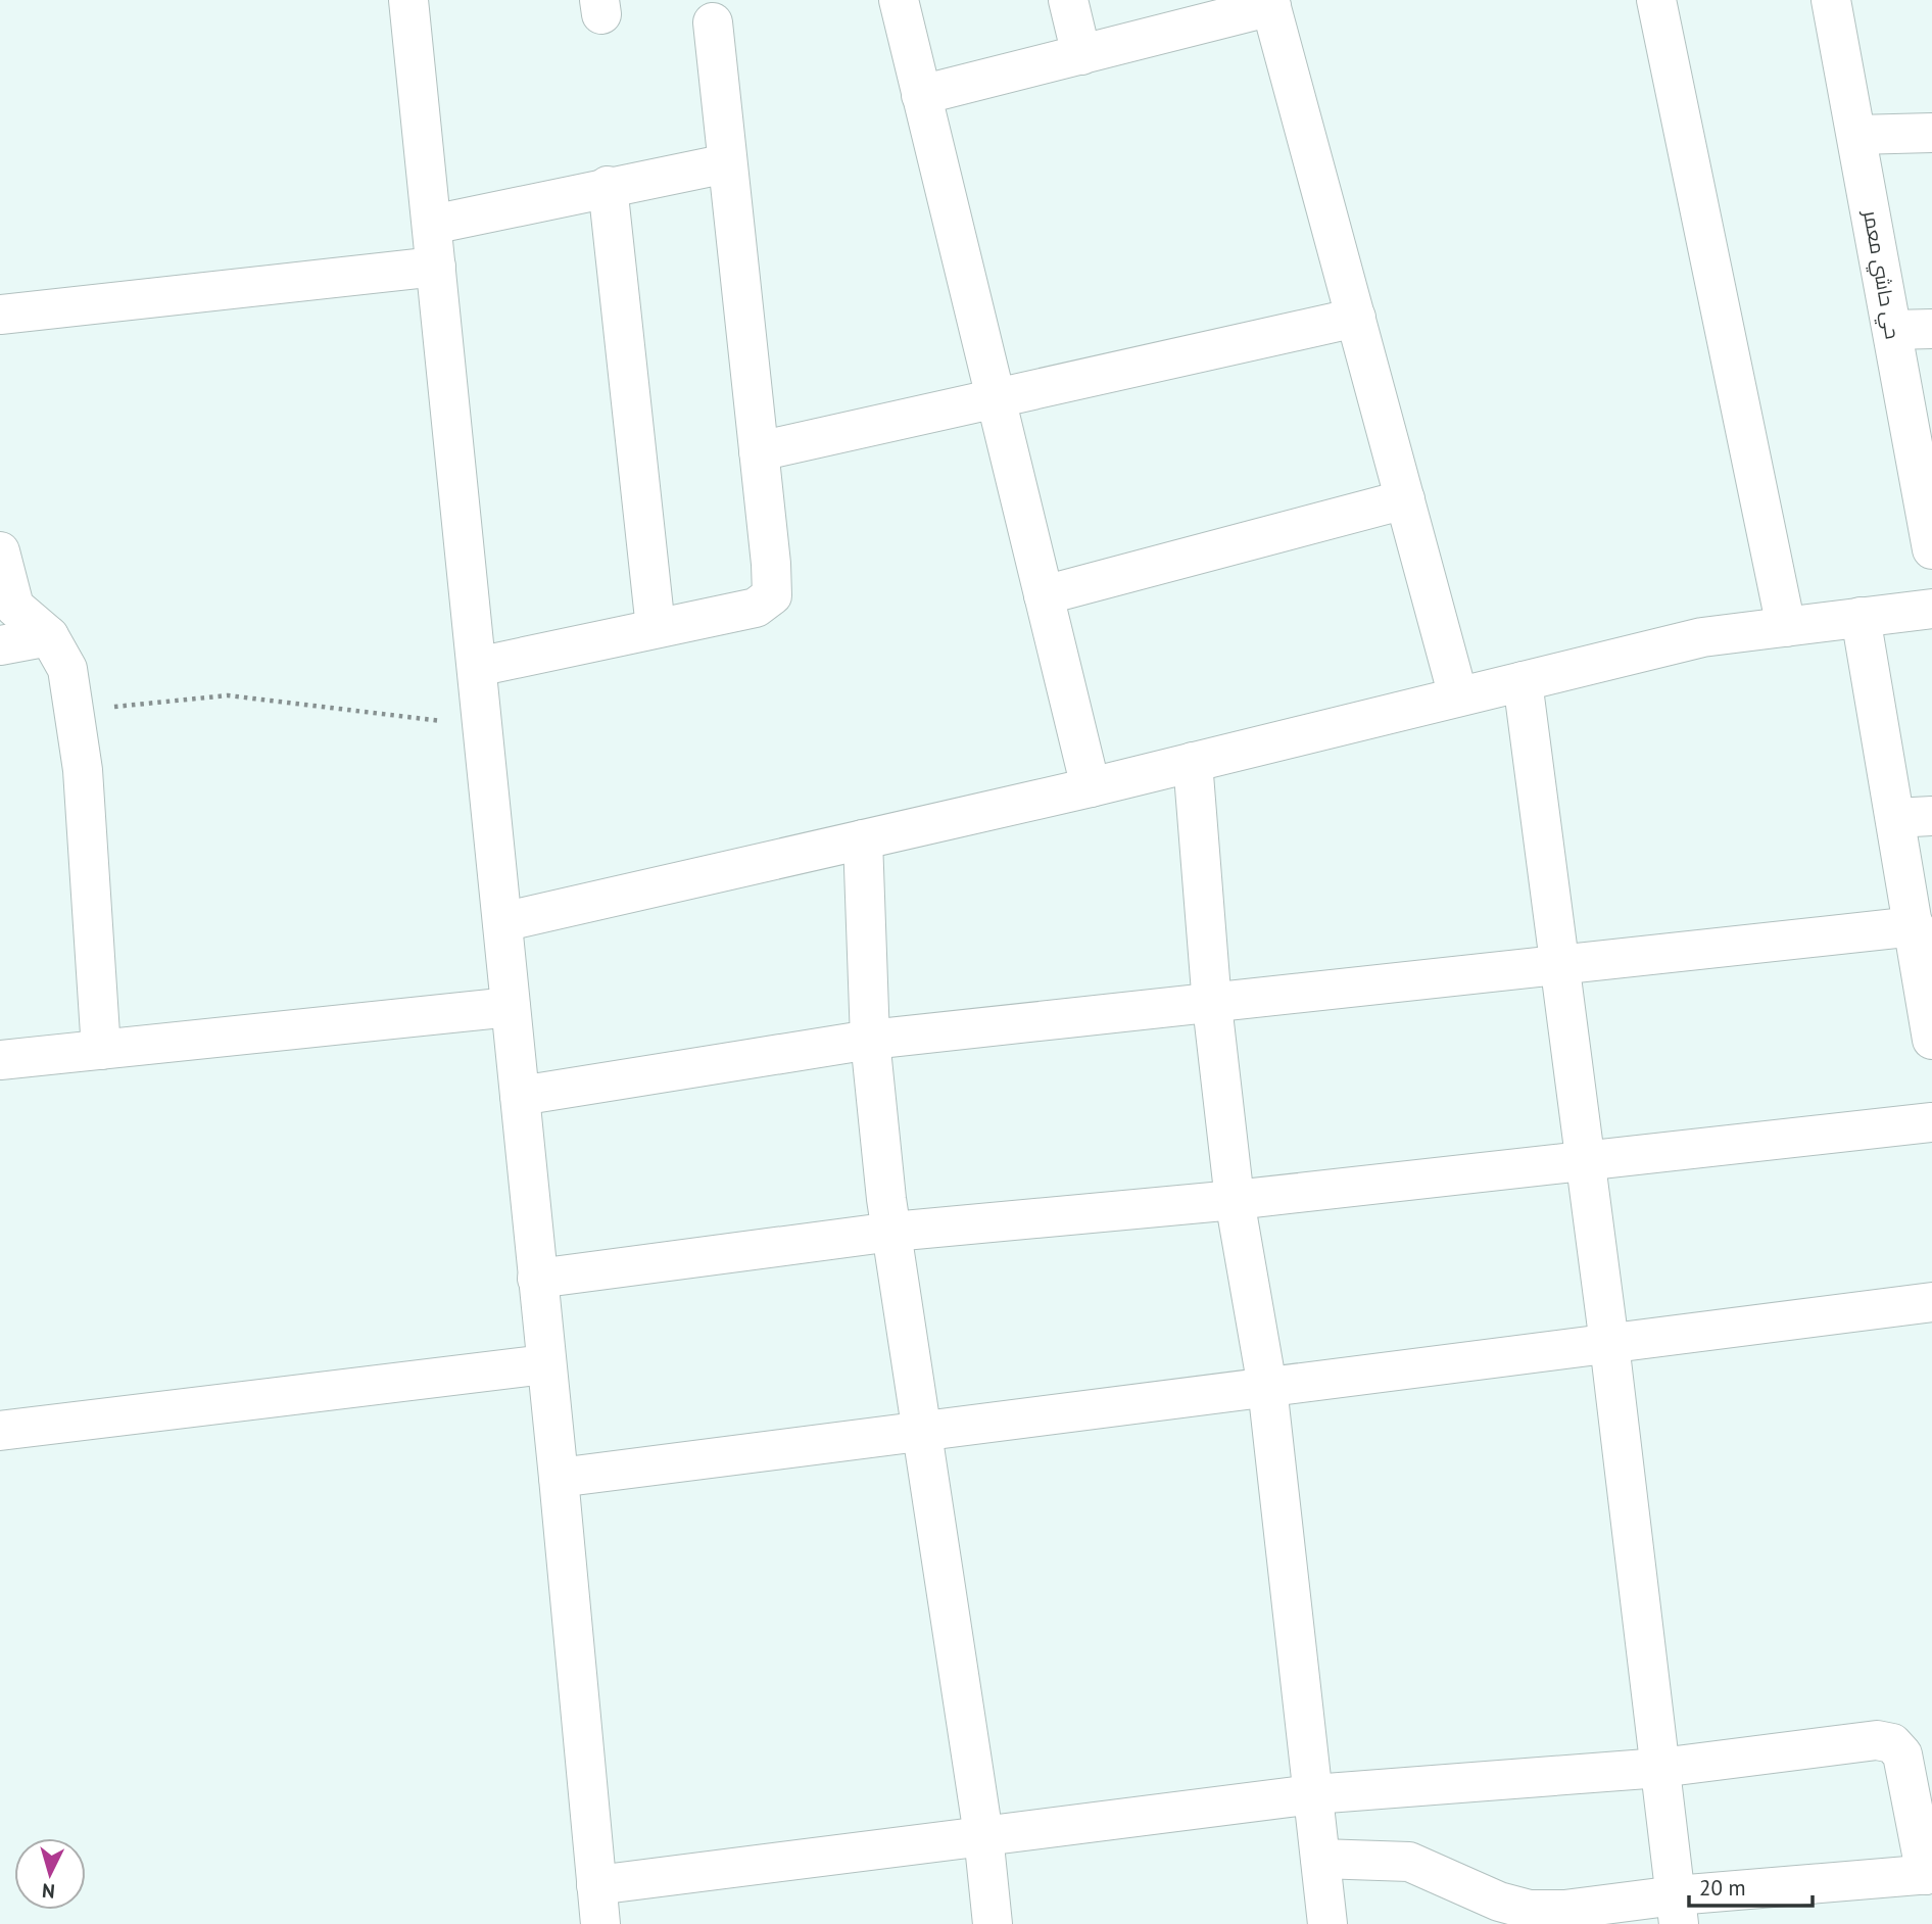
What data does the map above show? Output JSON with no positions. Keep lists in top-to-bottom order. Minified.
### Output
{"streets":{"street":["حي حاشي معمر"]},"scale_bar":"20 m","north":"bottom"}
